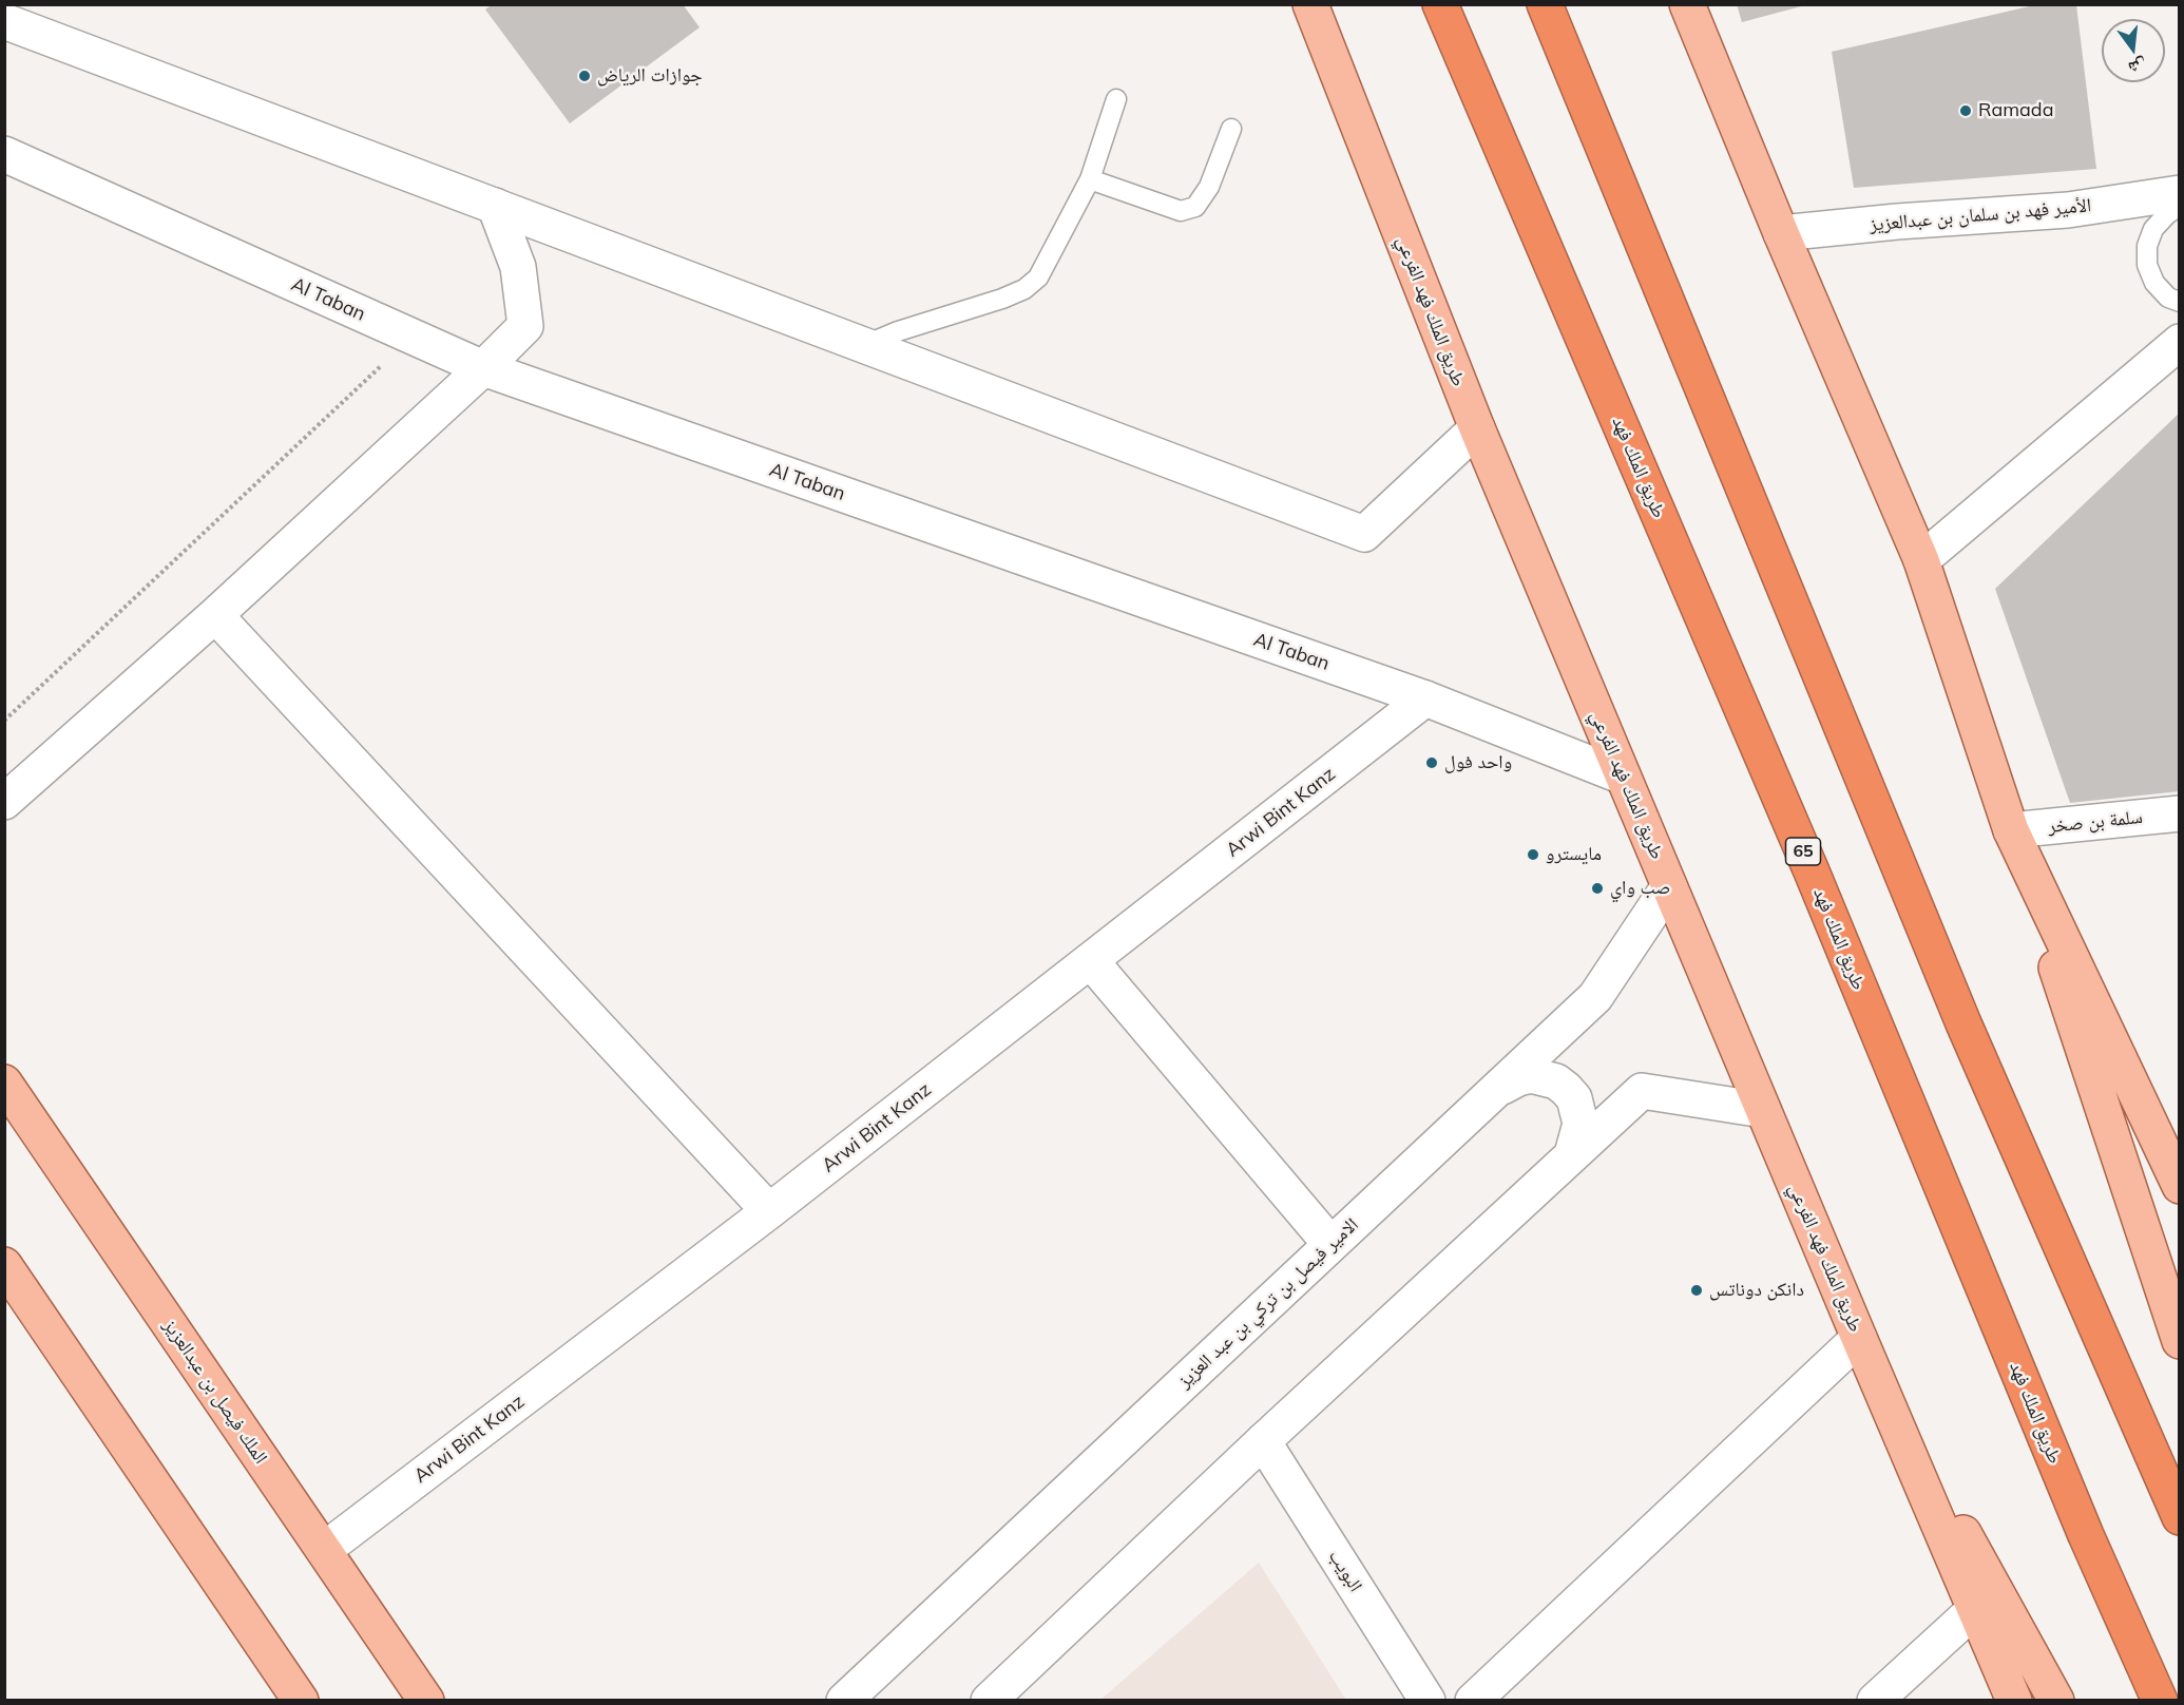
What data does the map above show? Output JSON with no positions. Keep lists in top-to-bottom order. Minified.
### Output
{"streets":{"highway":["طريق الملك فهد","65"],"main road":["طريق الملك فهد الفرعي","الملك فيصل بن عبدالعزيز"],"street":["الأمير فهد بن سلمان بن عبدالعزيز","Al Taban","Arwi Bint Kanz","سلمة بن صخر","الامير فيصل بن تركي بن عبد العزيز","البويب"]},"crossings":[["Al Taban","طريق الملك فهد الفرعي"],["Al Taban","Arwi Bint Kanz"],["طريق الملك فهد الفرعي","الامير فيصل بن تركي بن عبد العزيز"],["Arwi Bint Kanz","الملك فيصل بن عبدالعزيز"]],"places":["جوازات الرياض","Ramada","واحد فول","مايسترو","صب واي","دانكن دوناتس"],"north":"bottom"}
